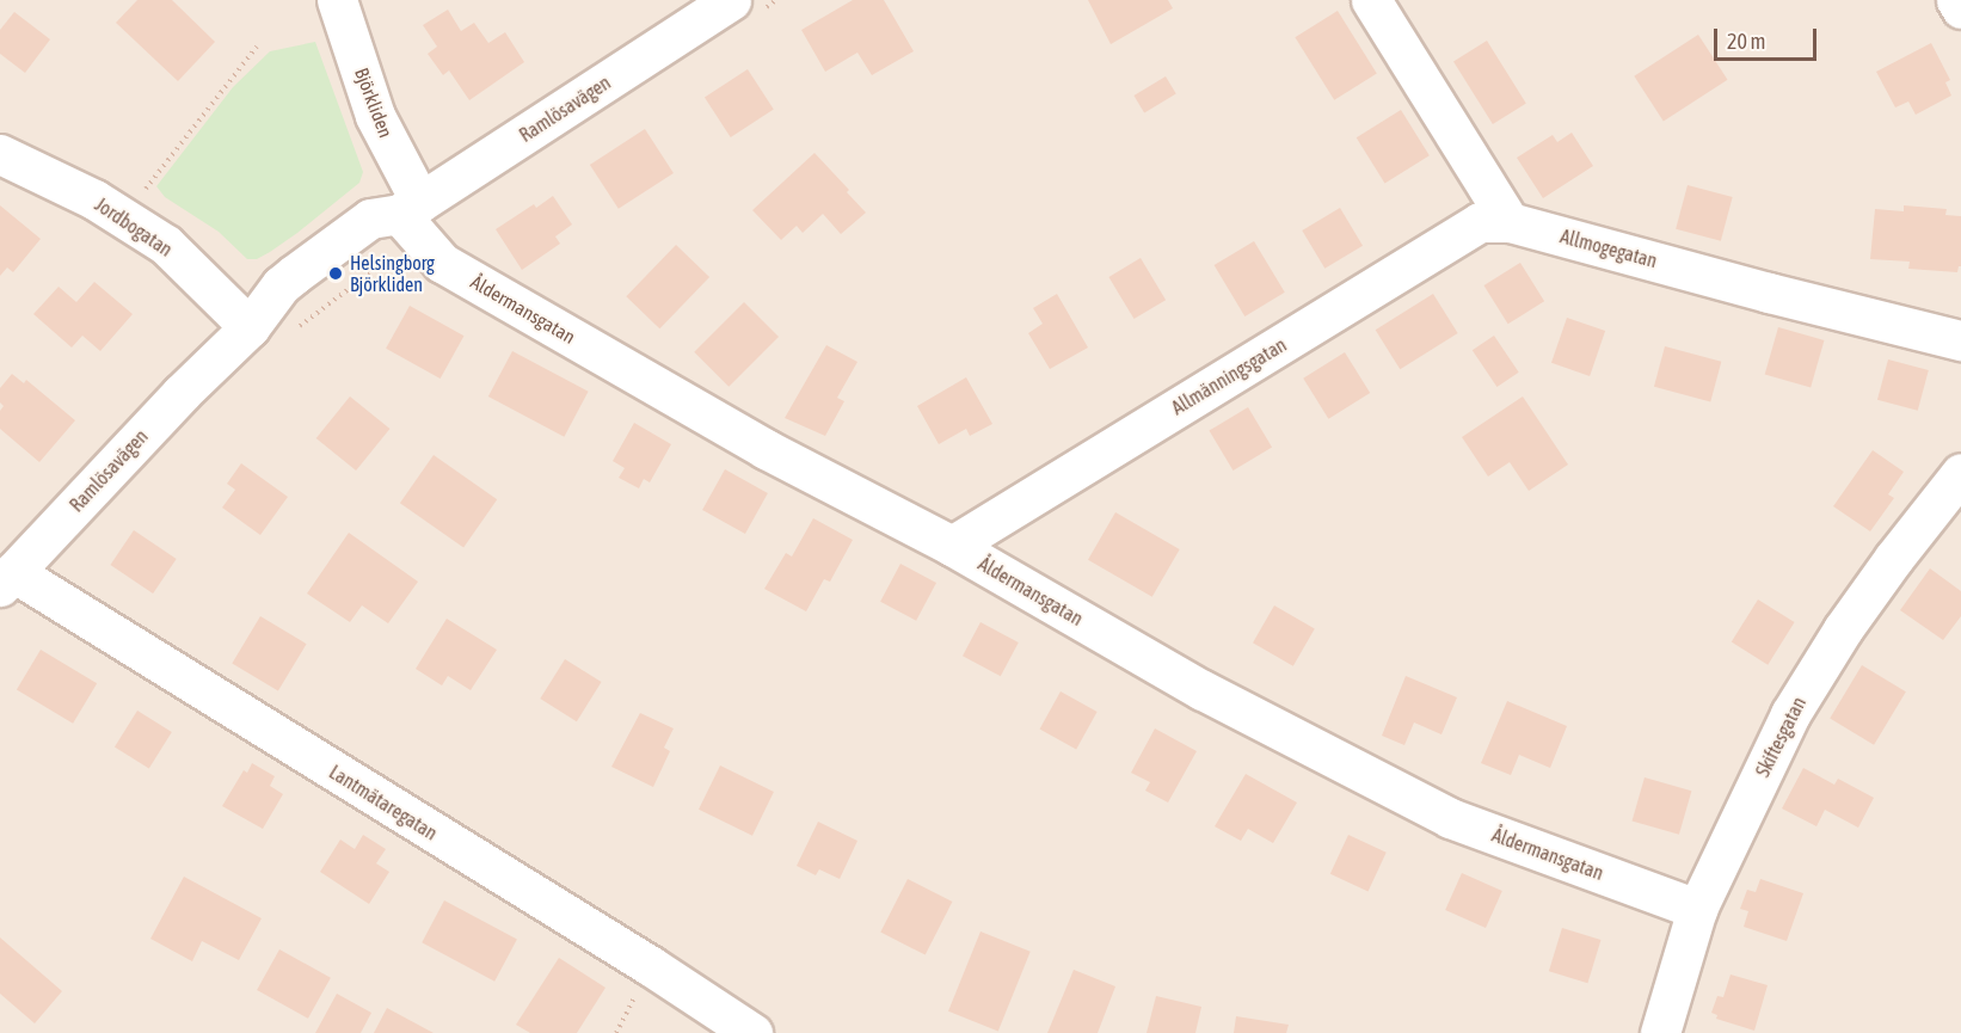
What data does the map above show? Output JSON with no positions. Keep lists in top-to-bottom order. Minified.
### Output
{"streets":{"street":["Björkliden","Ramlösavägen","Jordbogatan","Allmogegatan","Åldermansgatan","Allmänningsgatan","Skiftesgatan","Lantmätaregatan"]},"crossings":[["Björkliden","Ramlösavägen"],["Björkliden","Åldermansgatan"],["Ramlösavägen","Jordbogatan"],["Ramlösavägen","Åldermansgatan"],["Ramlösavägen","Lantmätaregatan"],["Allmogegatan","Allmänningsgatan"],["Åldermansgatan","Allmänningsgatan"],["Åldermansgatan","Skiftesgatan"]],"places":["Helsingborg Björkliden"],"scale_bar":"20 m"}
